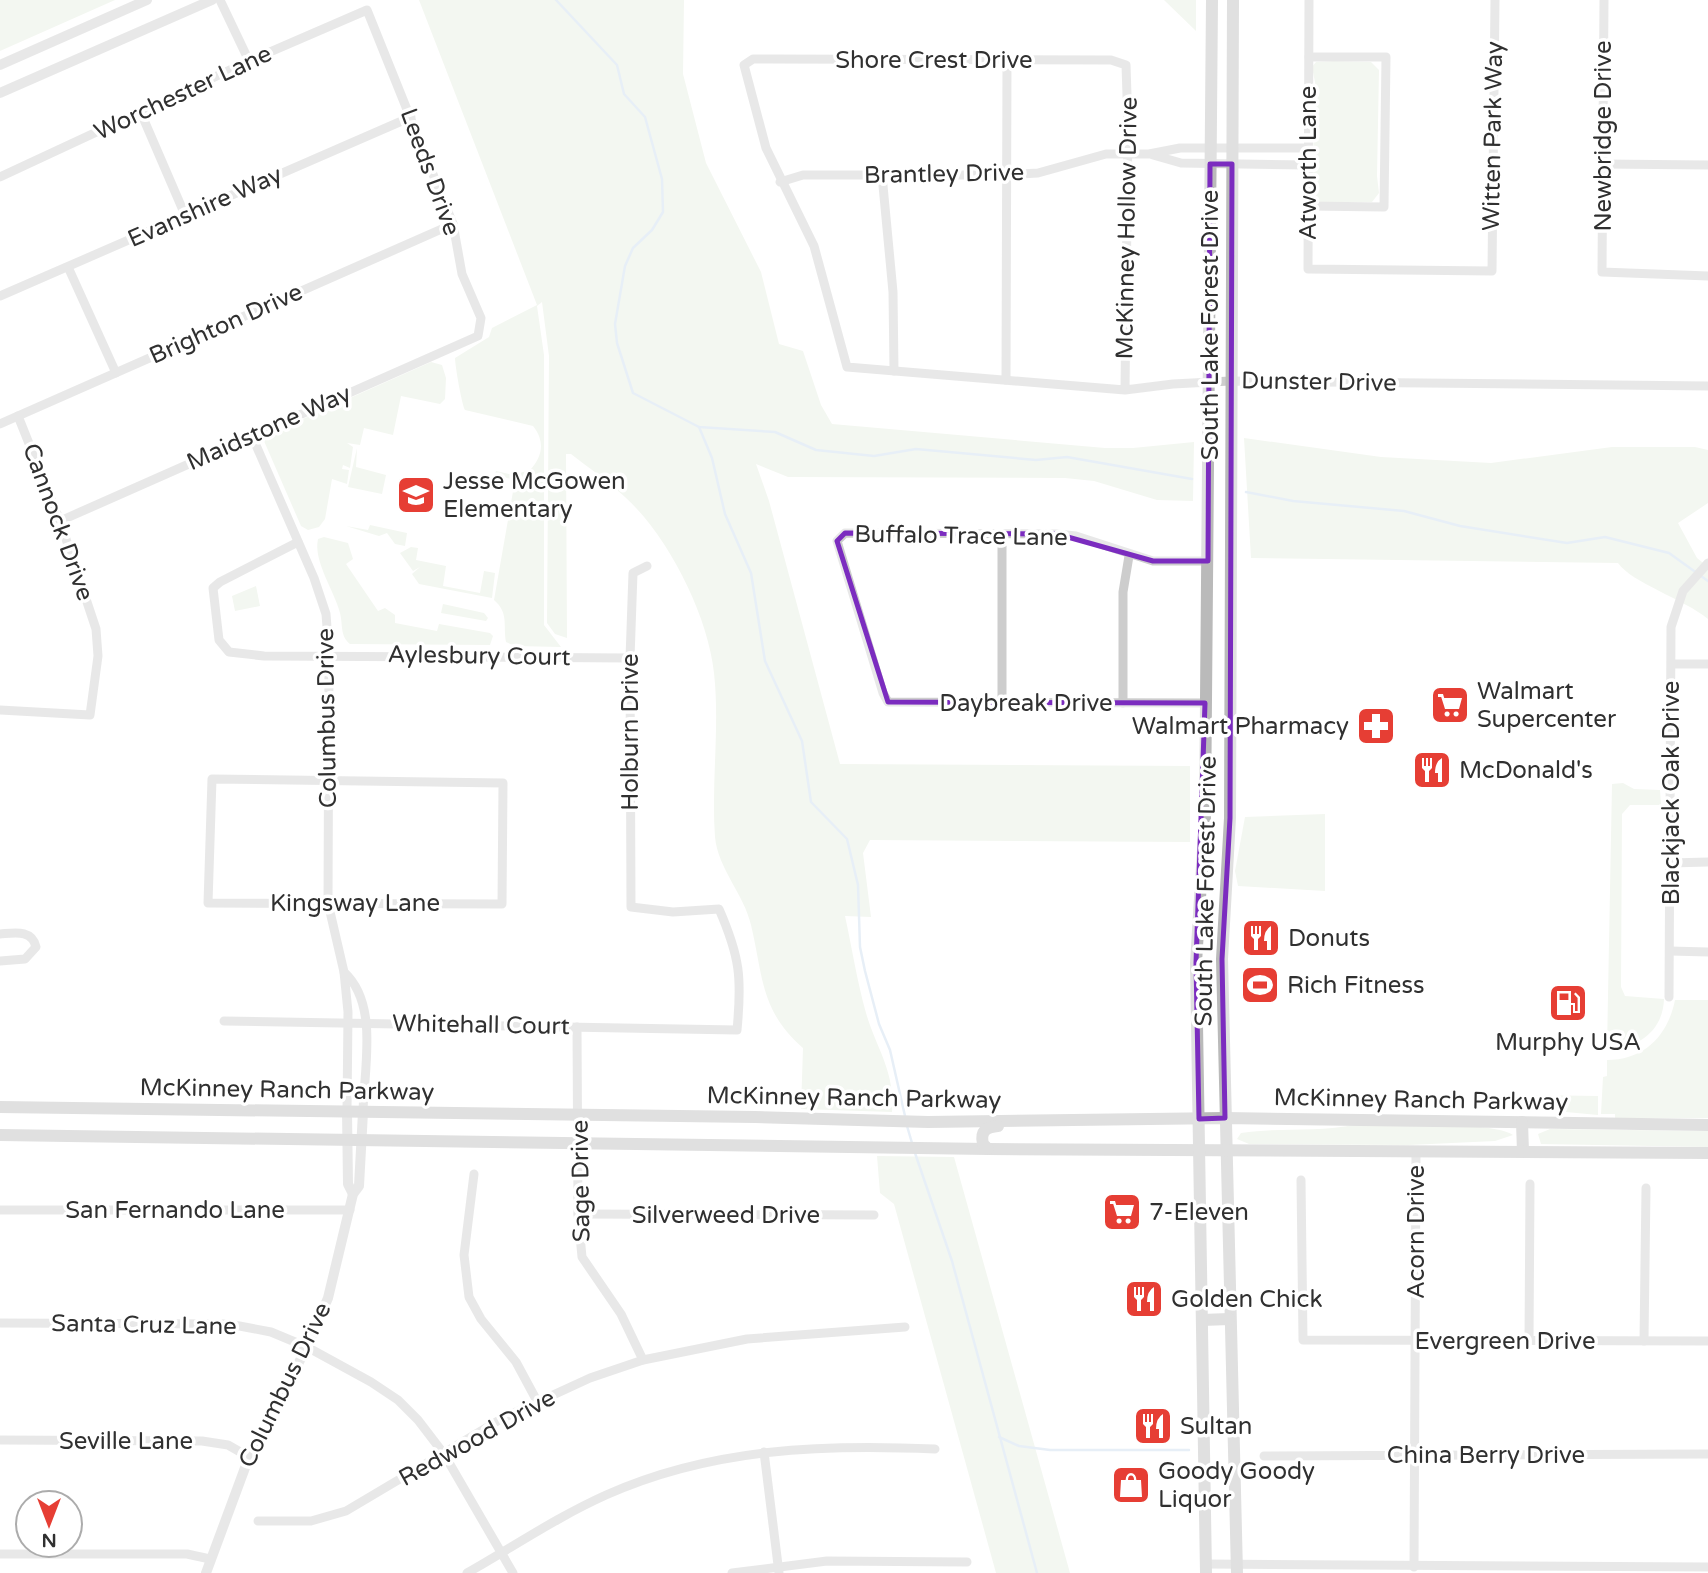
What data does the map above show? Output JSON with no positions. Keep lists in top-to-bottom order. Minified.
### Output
{"streets":{"main road":["South Lake Forest Drive","McKinney Ranch Parkway"],"street":["Shore Crest Drive","Worchester Lane","Witten Park Way","Newbridge Drive","Atworth Lane","Leeds Drive","Brantley Drive","Evanshire Way","McKinney Hollow Drive","Brighton Drive","Dunster Drive","Maidstone Way","Cannock Drive","Buffalo Trace Lane","Aylesbury Court","Daybreak Drive","Columbus Drive","Holburn Drive","Blackjack Oak Drive","Kingsway Lane","Whitehall Court","Sage Drive","San Fernando Lane","Silverweed Drive","Acorn Drive","Santa Cruz Lane","Evergreen Drive","Redwood Drive","Seville Lane","China Berry Drive"]},"crossings":[["Shore Crest Drive","Brantley Drive"],["Shore Crest Drive","McKinney Hollow Drive"],["Shore Crest Drive","Dunster Drive"],["Worchester Lane","Leeds Drive"],["Witten Park Way","Atworth Lane"],["Atworth Lane","Brantley Drive"],["Leeds Drive","Evanshire Way"],["Leeds Drive","Brighton Drive"],["Leeds Drive","Maidstone Way"],["Brantley Drive","McKinney Hollow Drive"],["Brantley Drive","South Lake Forest Drive"],["Brantley Drive","Dunster Drive"],["McKinney Hollow Drive","Dunster Drive"],["Brighton Drive","Cannock Drive"],["South Lake Forest Drive","Dunster Drive"],["South Lake Forest Drive","Buffalo Trace Lane"],["South Lake Forest Drive","Daybreak Drive"],["South Lake Forest Drive","McKinney Ranch Parkway"],["Maidstone Way","Cannock Drive"],["Maidstone Way","Columbus Drive"],["Buffalo Trace Lane","Daybreak Drive"],["Aylesbury Court","Columbus Drive"],["Aylesbury Court","Holburn Drive"],["Columbus Drive","Kingsway Lane"],["Columbus Drive","Whitehall Court"],["Columbus Drive","McKinney Ranch Parkway"],["Columbus Drive","San Fernando Lane"],["Columbus Drive","Santa Cruz Lane"],["Columbus Drive","Seville Lane"],["Holburn Drive","Whitehall Court"],["Whitehall Court","Sage Drive"],["McKinney Ranch Parkway","Sage Drive"],["McKinney Ranch Parkway","Acorn Drive"],["Sage Drive","Silverweed Drive"],["Sage Drive","Redwood Drive"],["Acorn Drive","Evergreen Drive"],["Acorn Drive","China Berry Drive"],["Santa Cruz Lane","Redwood Drive"]],"places":{"school or university":["Jesse McGowen Elementary"],"supermarket":["Walmart Supercenter","7-Eleven"],"pharmacy":["Walmart Pharmacy"],"restaurant":["McDonald's","Donuts","Golden Chick","Sultan"],"sports":["Rich Fitness"],"fuel station":["Murphy USA"],"shop":["Goody Goody Liquor"]},"north":"bottom"}
